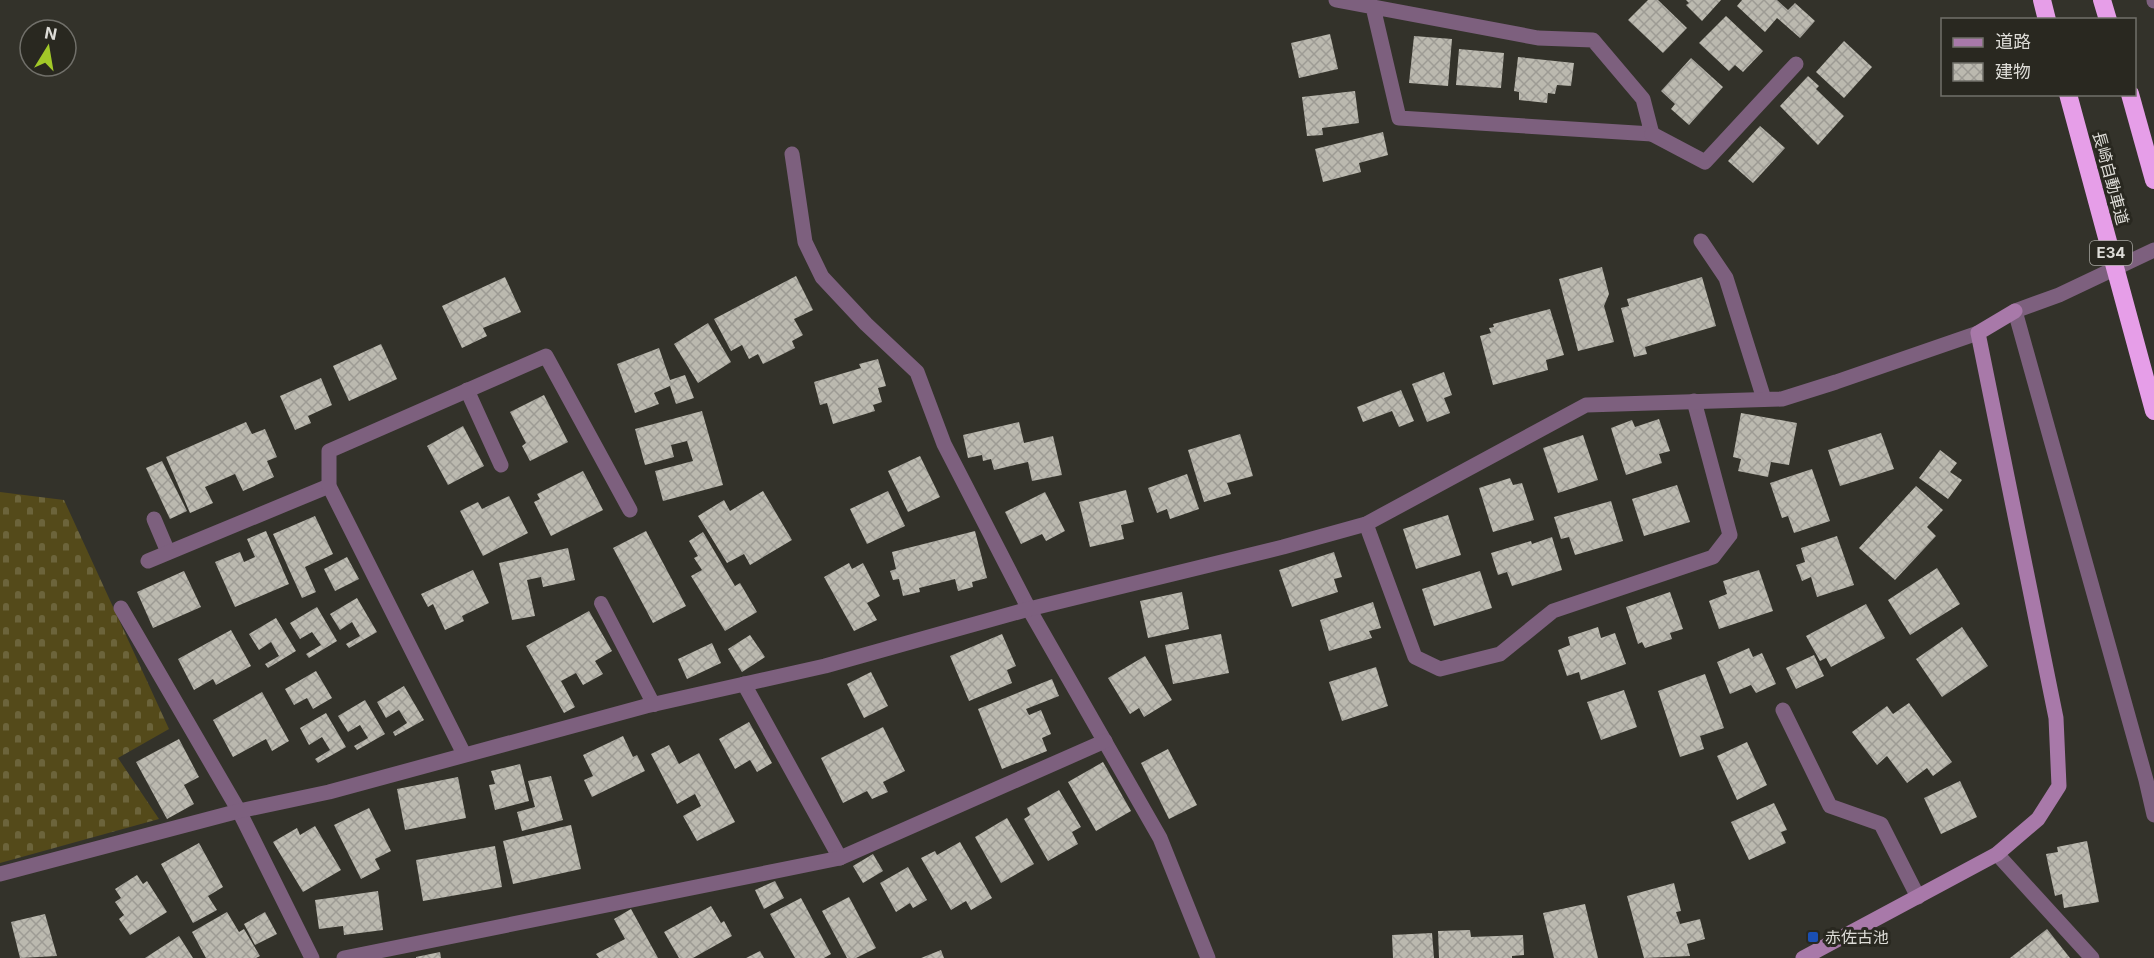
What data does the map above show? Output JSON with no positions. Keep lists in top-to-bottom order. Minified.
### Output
{"streets":{"highway":["長崎自動車道","E34"]},"places":{"transit":["赤佐古池"]},"legend":["道路","建物"],"north":"top"}
